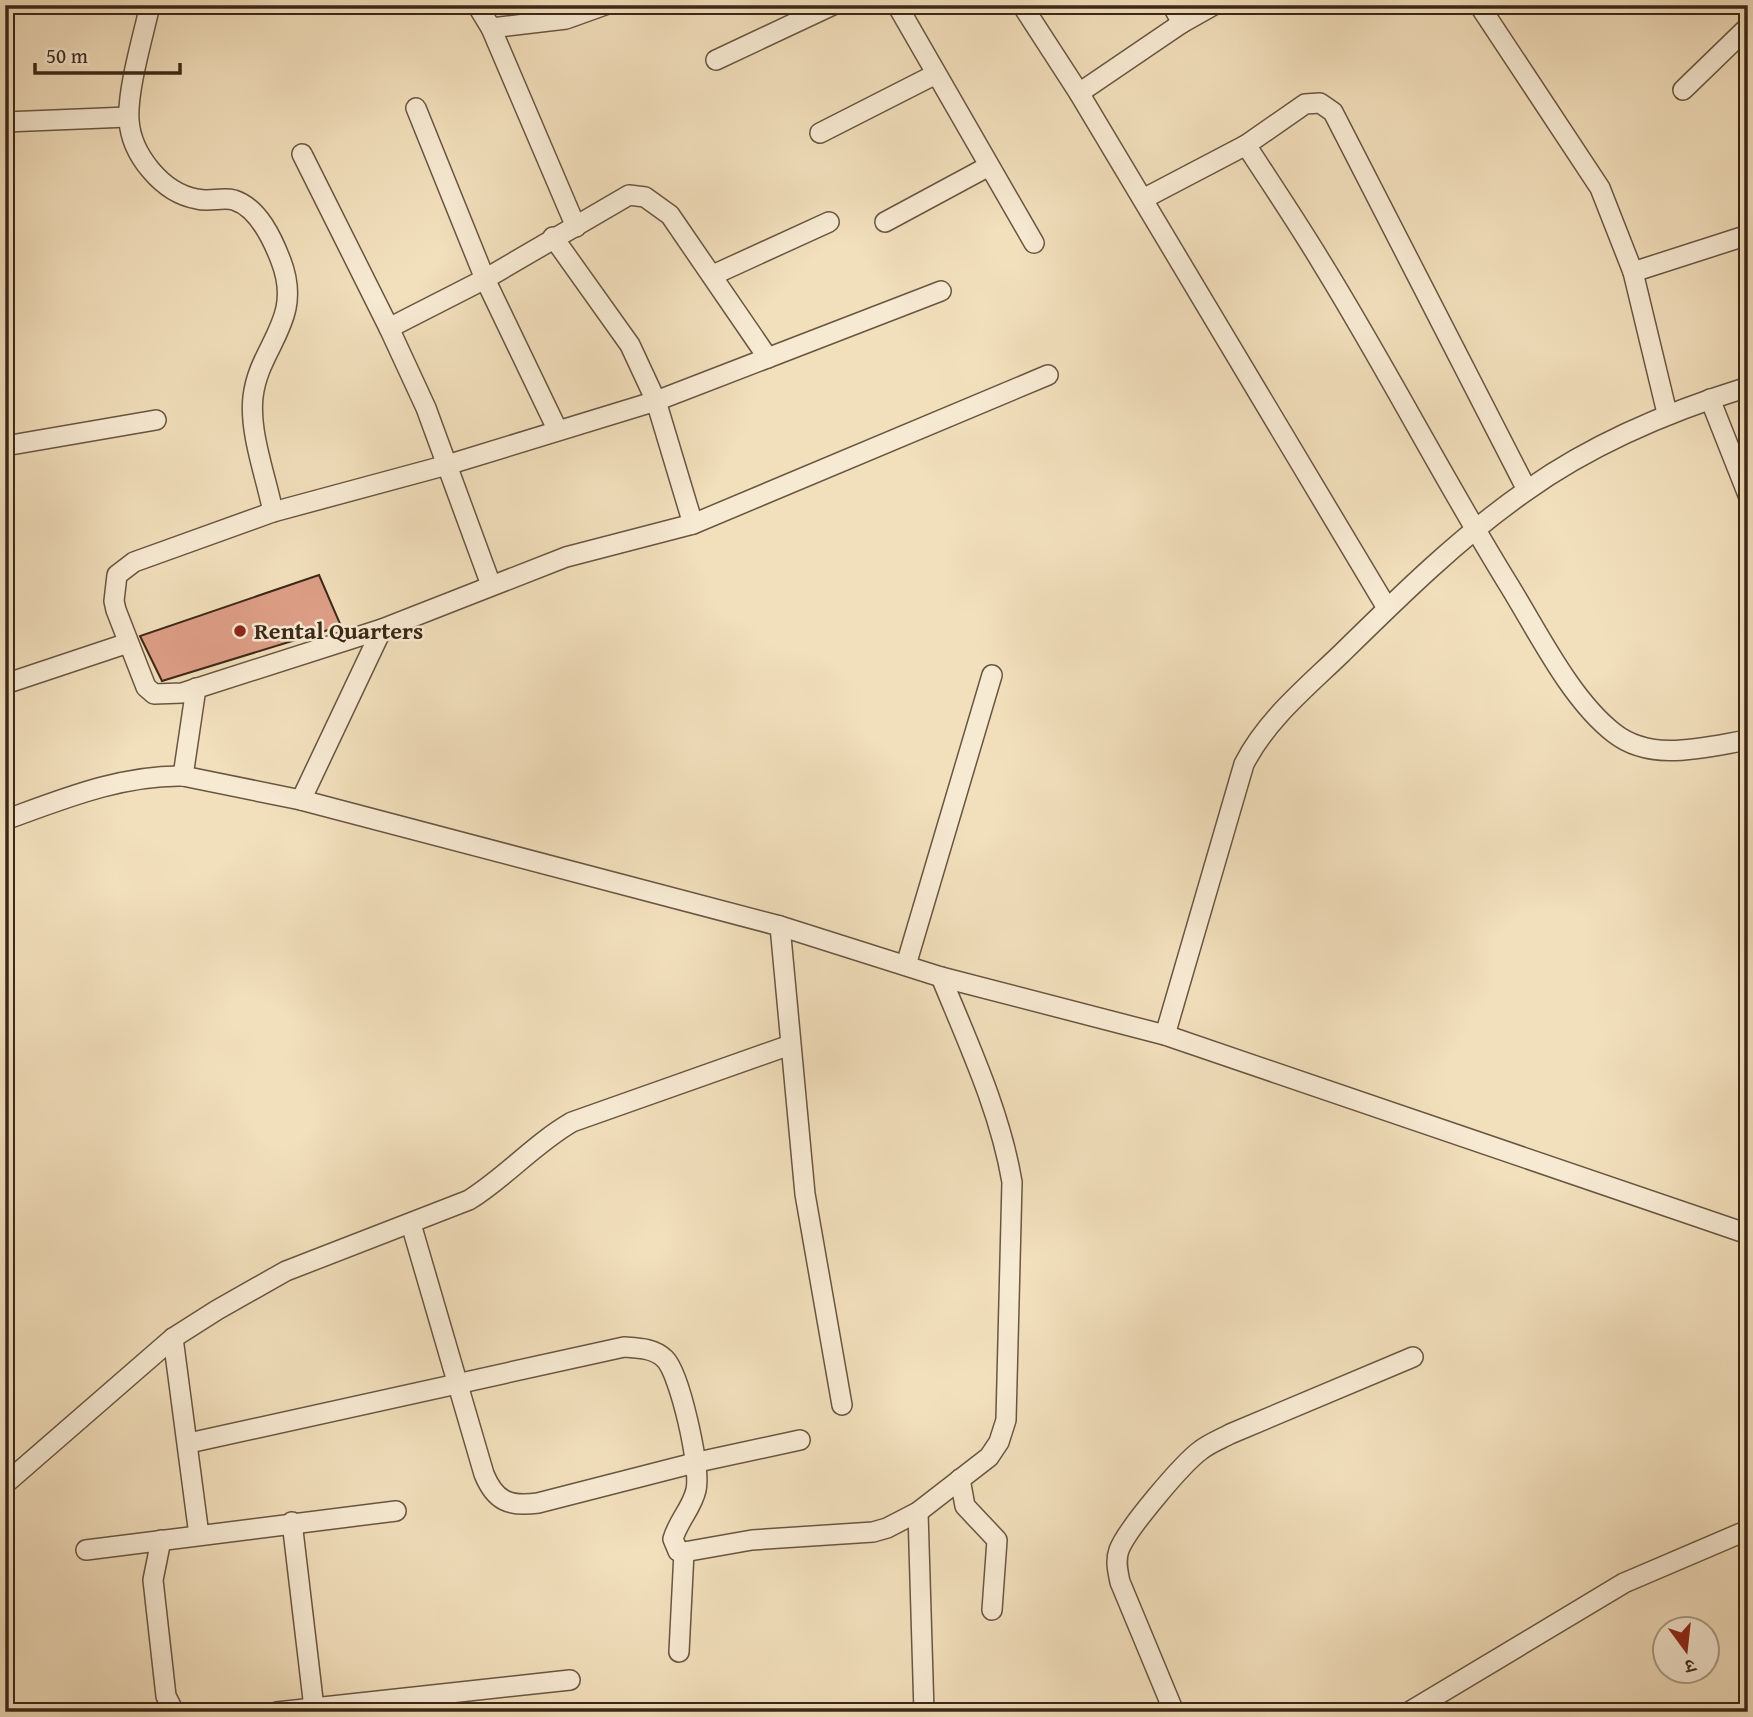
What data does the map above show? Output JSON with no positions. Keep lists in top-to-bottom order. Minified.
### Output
{"places":["Rental Quarters"],"scale_bar":"50 m","north":"bottom"}
